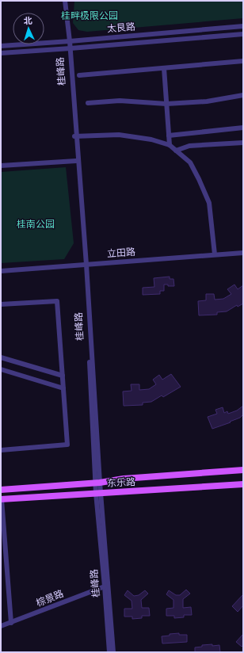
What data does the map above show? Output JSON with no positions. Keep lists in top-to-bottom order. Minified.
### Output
{"streets":{"main road":["东乐路"],"street":["太艮路","桂峰路","立田路","棕景路"]},"crossings":[["太艮路","桂峰路"],["桂峰路","立田路"],["桂峰路","东乐路"],["桂峰路","棕景路"]],"parks":["桂畔极限公园","桂南公园"],"north":"top"}
